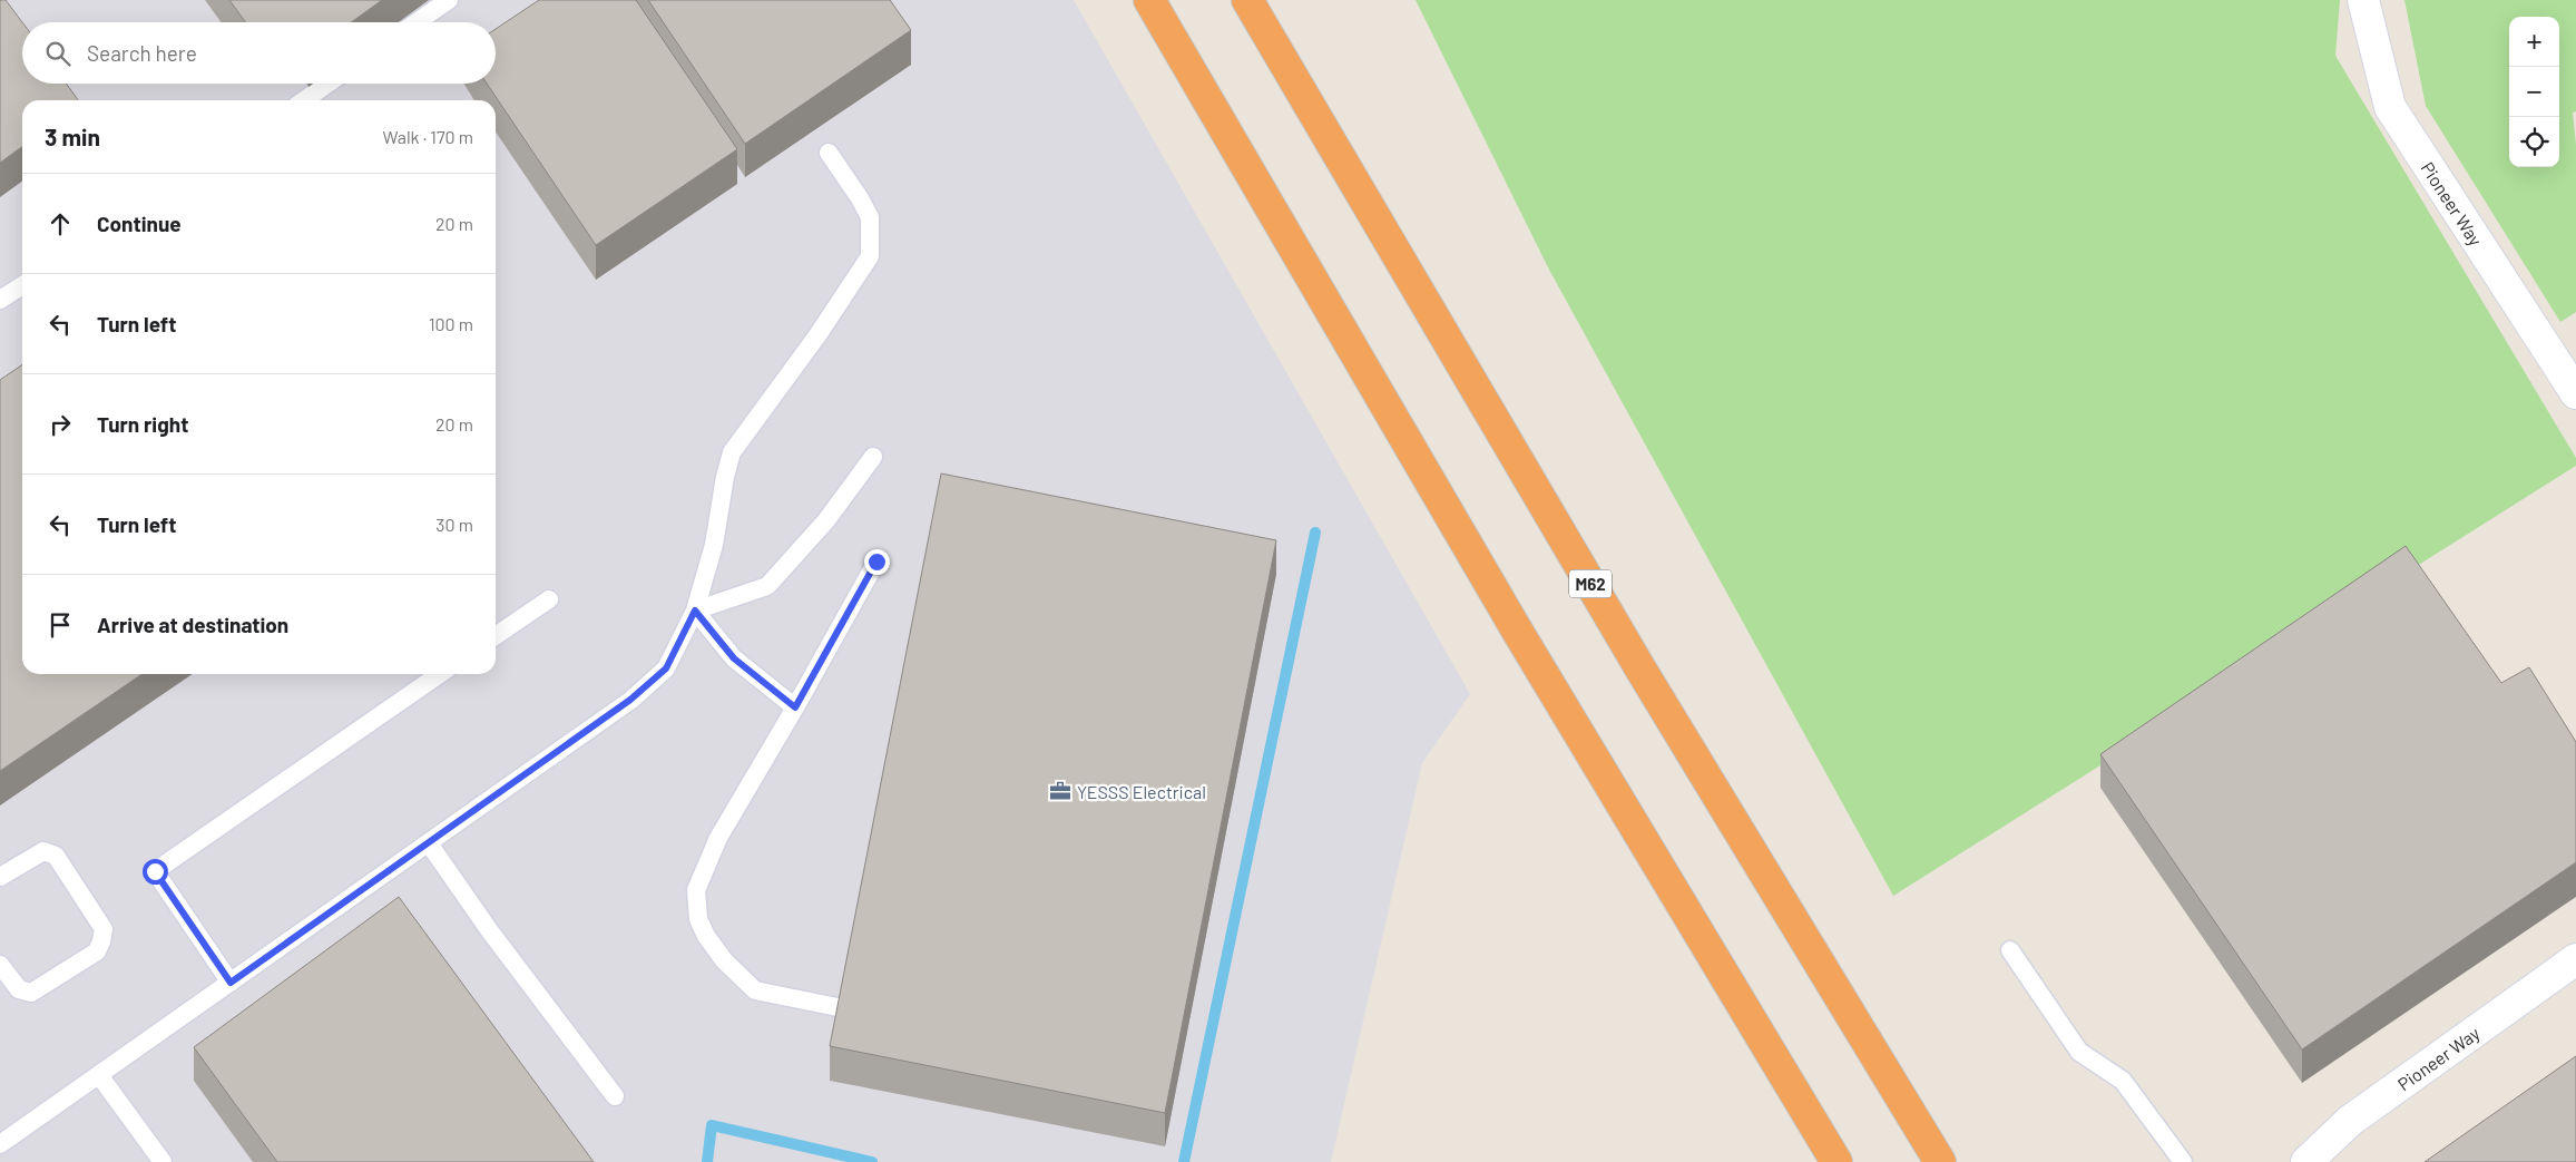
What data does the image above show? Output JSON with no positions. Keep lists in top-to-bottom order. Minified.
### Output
{"streets":{"highway":["M62"],"street":["Pioneer Way"]},"places":{"office":["YESSS Electrical"]},"page":{"map_buttons":["+","−"],"search":"Search here","heading":["3 min","Walk · 170 m"],"list":[["Continue","20 m"],["Turn left","100 m"],["Turn right","20 m"],["Turn left","30 m"],"Arrive at destination"]}}
